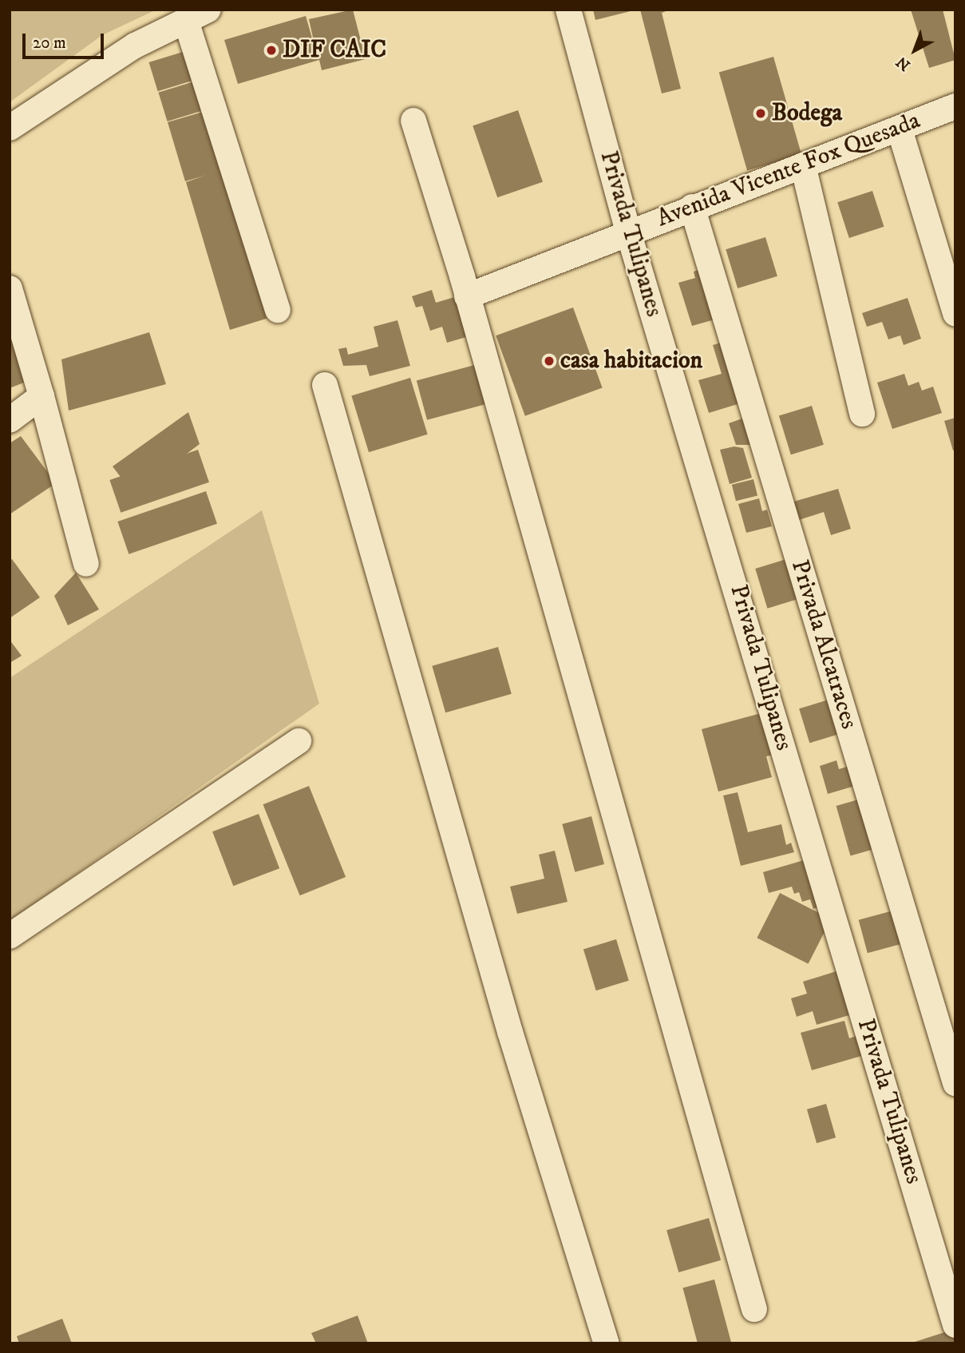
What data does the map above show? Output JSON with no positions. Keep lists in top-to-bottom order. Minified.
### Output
{"streets":{"street":["Avenida Vicente Fox Quesada","Privada Tulipanes","Privada Alcatraces"]},"crossings":[["Avenida Vicente Fox Quesada","Privada Tulipanes"],["Avenida Vicente Fox Quesada","Privada Alcatraces"]],"places":["DIF CAIC","Bodega","casa habitacion"],"scale_bar":"20 m","north":"bottom left"}
